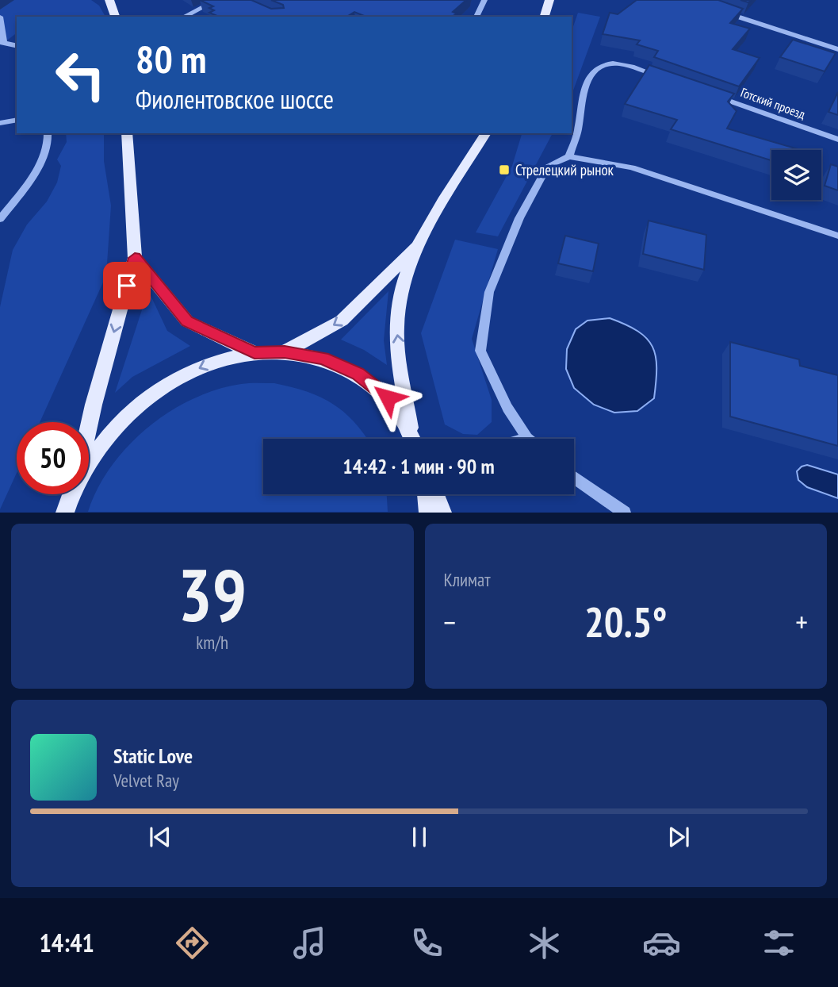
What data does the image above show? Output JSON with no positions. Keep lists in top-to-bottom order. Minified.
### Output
{"streets":{"street":["Готский проезд"]},"places":{"transit":["Стрелецкий рынок"]},"page":{"turn":["80 m","Фиолентовское шоссе"],"limit":"50","trip":"14:42 · 1 мин · 90 m","tile":[["39","km/h"],"Климат"],"heat":["−","20.5°","+"],"song":["Static Love","Velvet Ray"],"tabs":"14:41"}}
